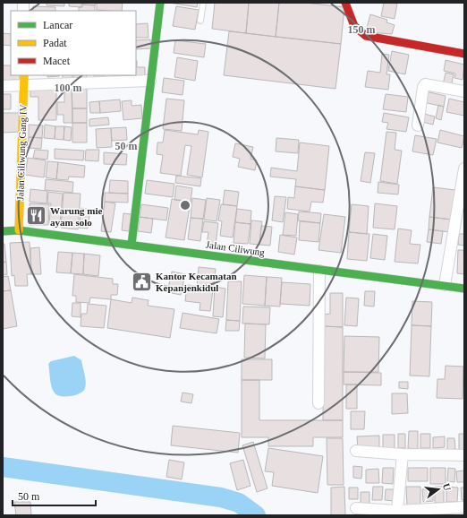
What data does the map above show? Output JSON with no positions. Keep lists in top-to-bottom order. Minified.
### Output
{"streets":{"street":["Jalan Ciliwung Gang IV","Jalan Ciliwung"]},"crossings":[["Jalan Ciliwung Gang IV","Jalan Ciliwung"]],"places":{"restaurant":["Warung mie ayam solo"],"public building":["Kantor Kecamatan Kepanjenkidul"]},"legend":["Lancar","Padat","Macet"],"scale_bar":"50 m","north":"right","rings":["150 m","100 m","50 m"]}
